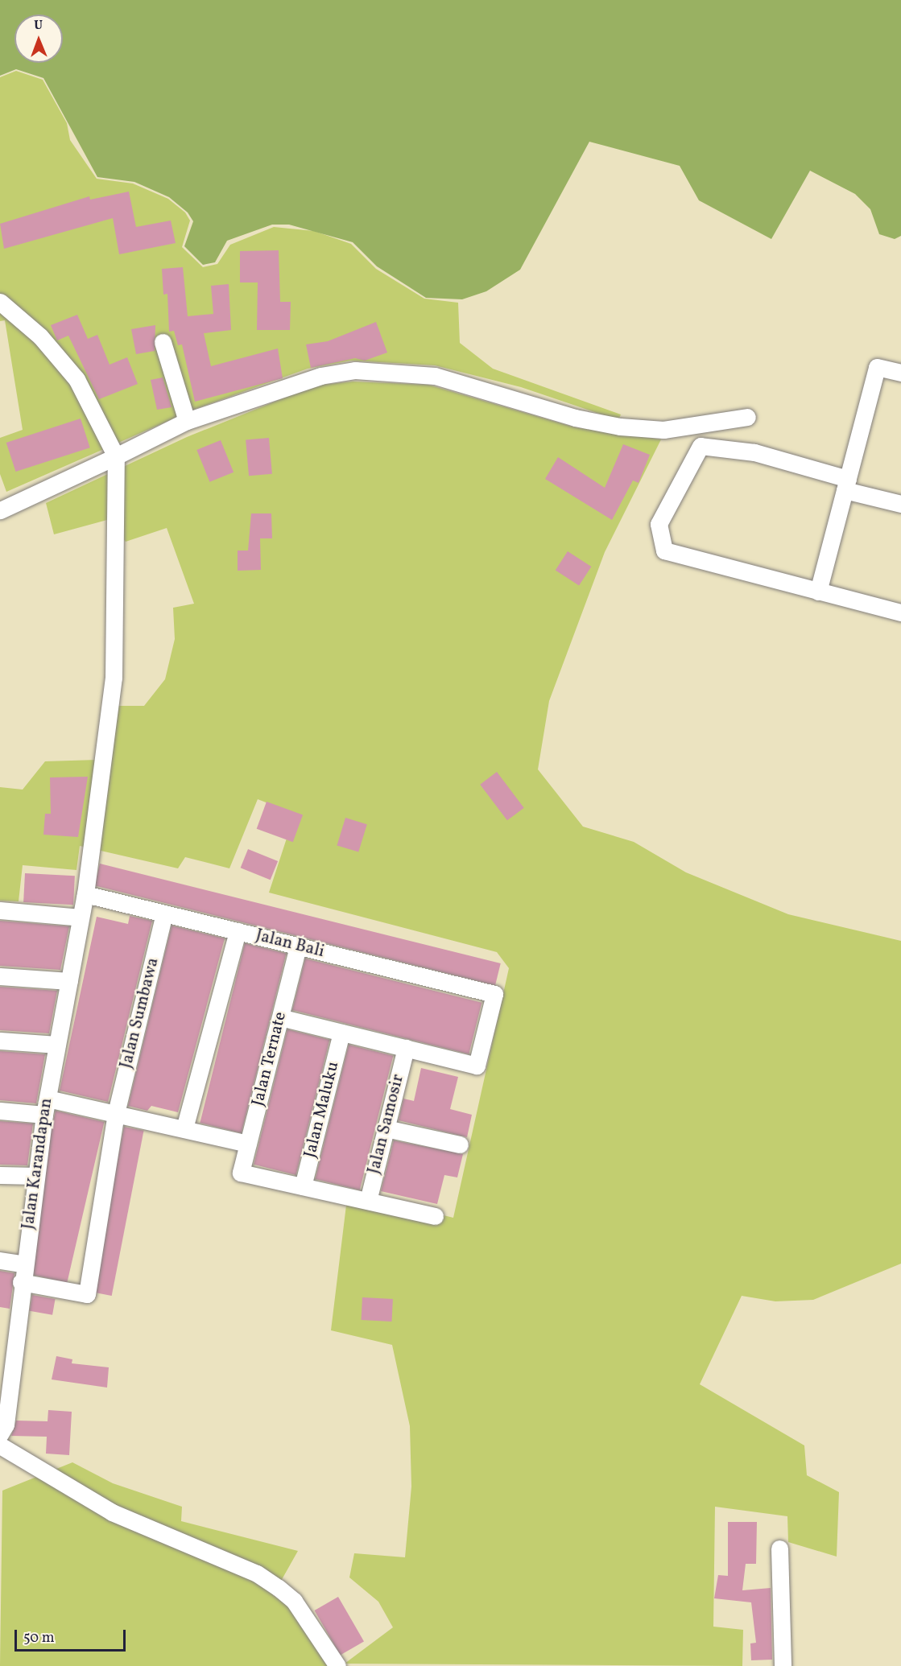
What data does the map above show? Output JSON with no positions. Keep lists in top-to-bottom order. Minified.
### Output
{"streets":{"street":["Jalan Bali","Jalan Sumbawa","Jalan Ternate","Jalan Maluku","Jalan Samosir","Jalan Karandapan"]},"crossings":[["Jalan Bali","Jalan Sumbawa"],["Jalan Bali","Jalan Ternate"],["Jalan Bali","Jalan Samosir"],["Jalan Bali","Jalan Karandapan"],["Jalan Sumbawa","Jalan Karandapan"],["Jalan Ternate","Jalan Maluku"]],"scale_bar":"50 m","north":"top"}
